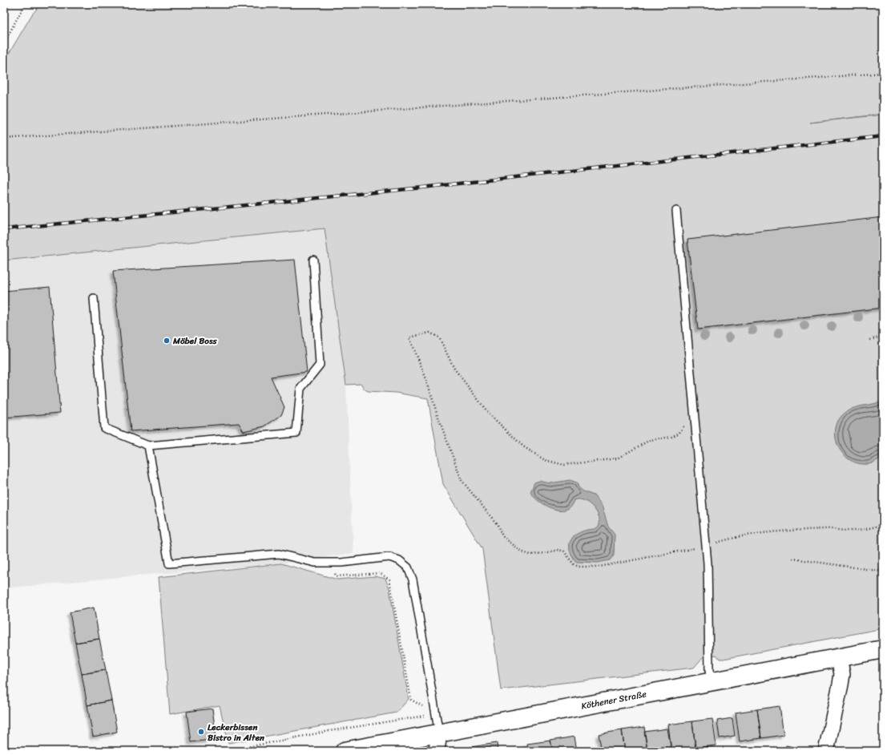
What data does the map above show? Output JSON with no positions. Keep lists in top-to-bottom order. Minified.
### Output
{"streets":{"main road":["Köthener Straße"]},"places":["Möbel Boss","Leckerbissen Bistro in Alten"]}
